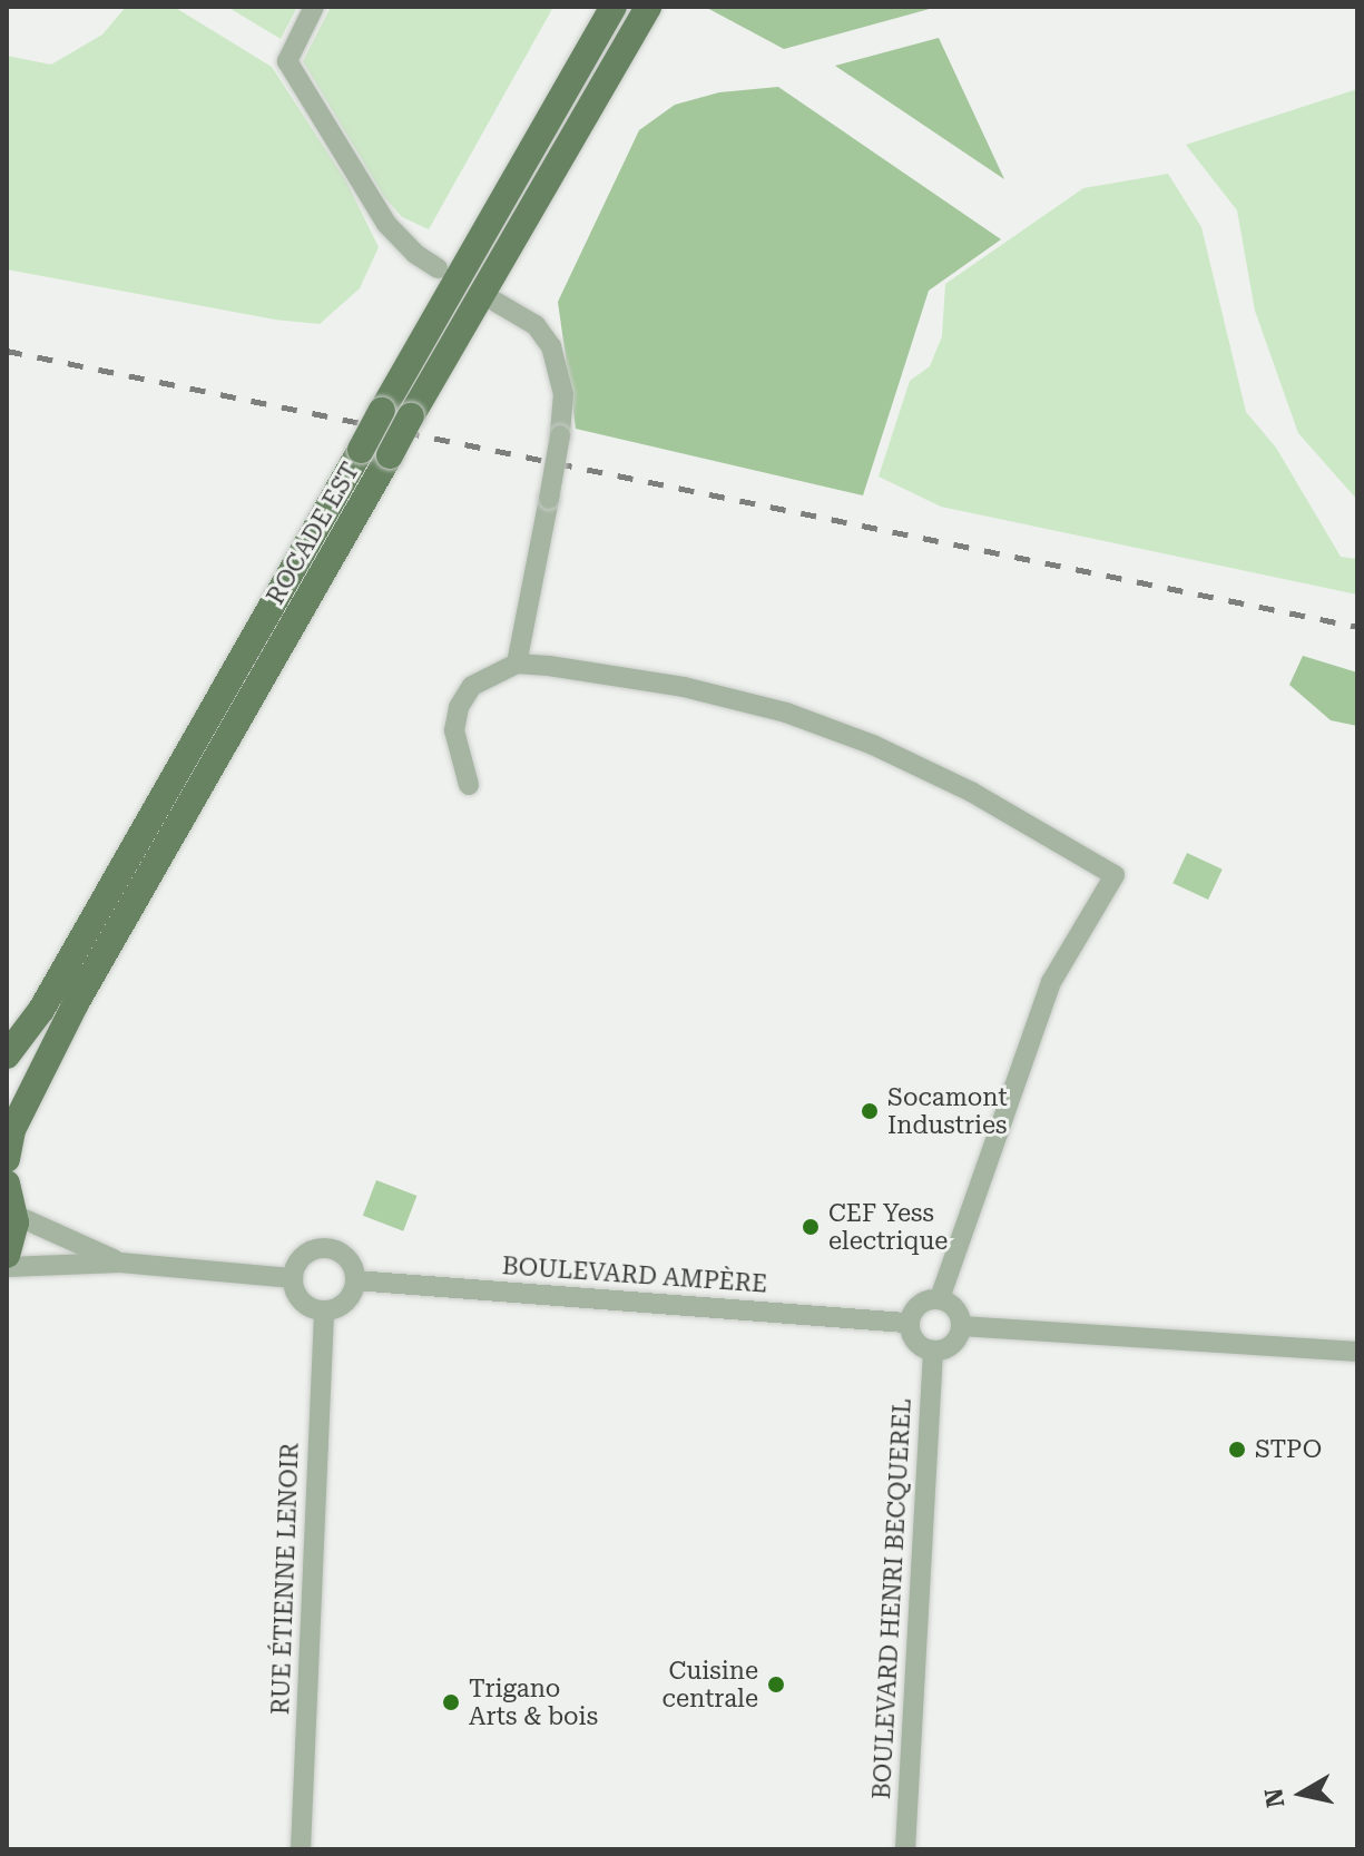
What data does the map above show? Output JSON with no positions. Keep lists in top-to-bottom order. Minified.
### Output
{"streets":{"main road":["ROCADE EST"],"street":["BOULEVARD AMPÈRE","RUE ÉTIENNE LENOIR","BOULEVARD HENRI BECQUEREL"]},"crossings":[["BOULEVARD AMPÈRE","RUE ÉTIENNE LENOIR"],["BOULEVARD AMPÈRE","BOULEVARD HENRI BECQUEREL"]],"places":["Socamont Industries","CEF Yess electrique","STPO","Cuisine centrale","Trigano Arts & bois"],"north":"left"}
